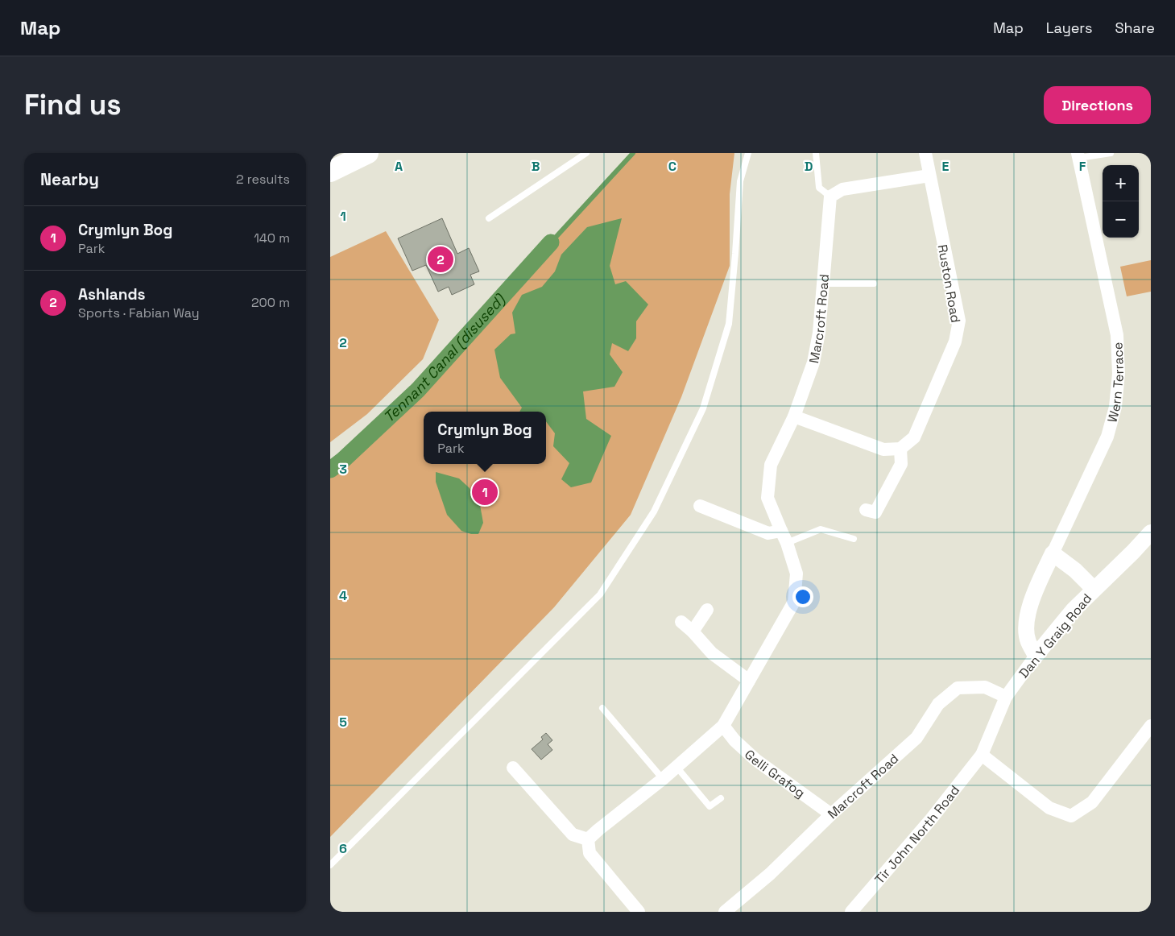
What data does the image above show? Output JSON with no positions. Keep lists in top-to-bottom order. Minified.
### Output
{"streets":{"street":["Ruston Road","Marcroft Road","Wern Terrace","Dan Y Graig Road","Gelli Grafog","Tir John North Road"]},"crossings":[["Marcroft Road","Dan Y Graig Road"],["Marcroft Road","Gelli Grafog"],["Wern Terrace","Dan Y Graig Road"],["Dan Y Graig Road","Tir John North Road"]],"water":["Tennant Canal (disused)"],"page":{"header":"Map","nav":["Map","Layers","Share"],"buttons":"Directions","title":"Find us","heading":["Nearby","2 results"],"map_buttons":["+","−"],"list":[{"mark":"1","name":"Crymlyn Bog","note":"Park","value":"140 m"},{"mark":"2","name":"Ashlands","note":"Sports · Fabian Way","value":"200 m"}],"pins":["2","1"],"popup":["Crymlyn Bog","Park"]},"grid":{"columns":["A","B","C","D","E","F"],"rows":["1","2","3","4","5","6"]}}
